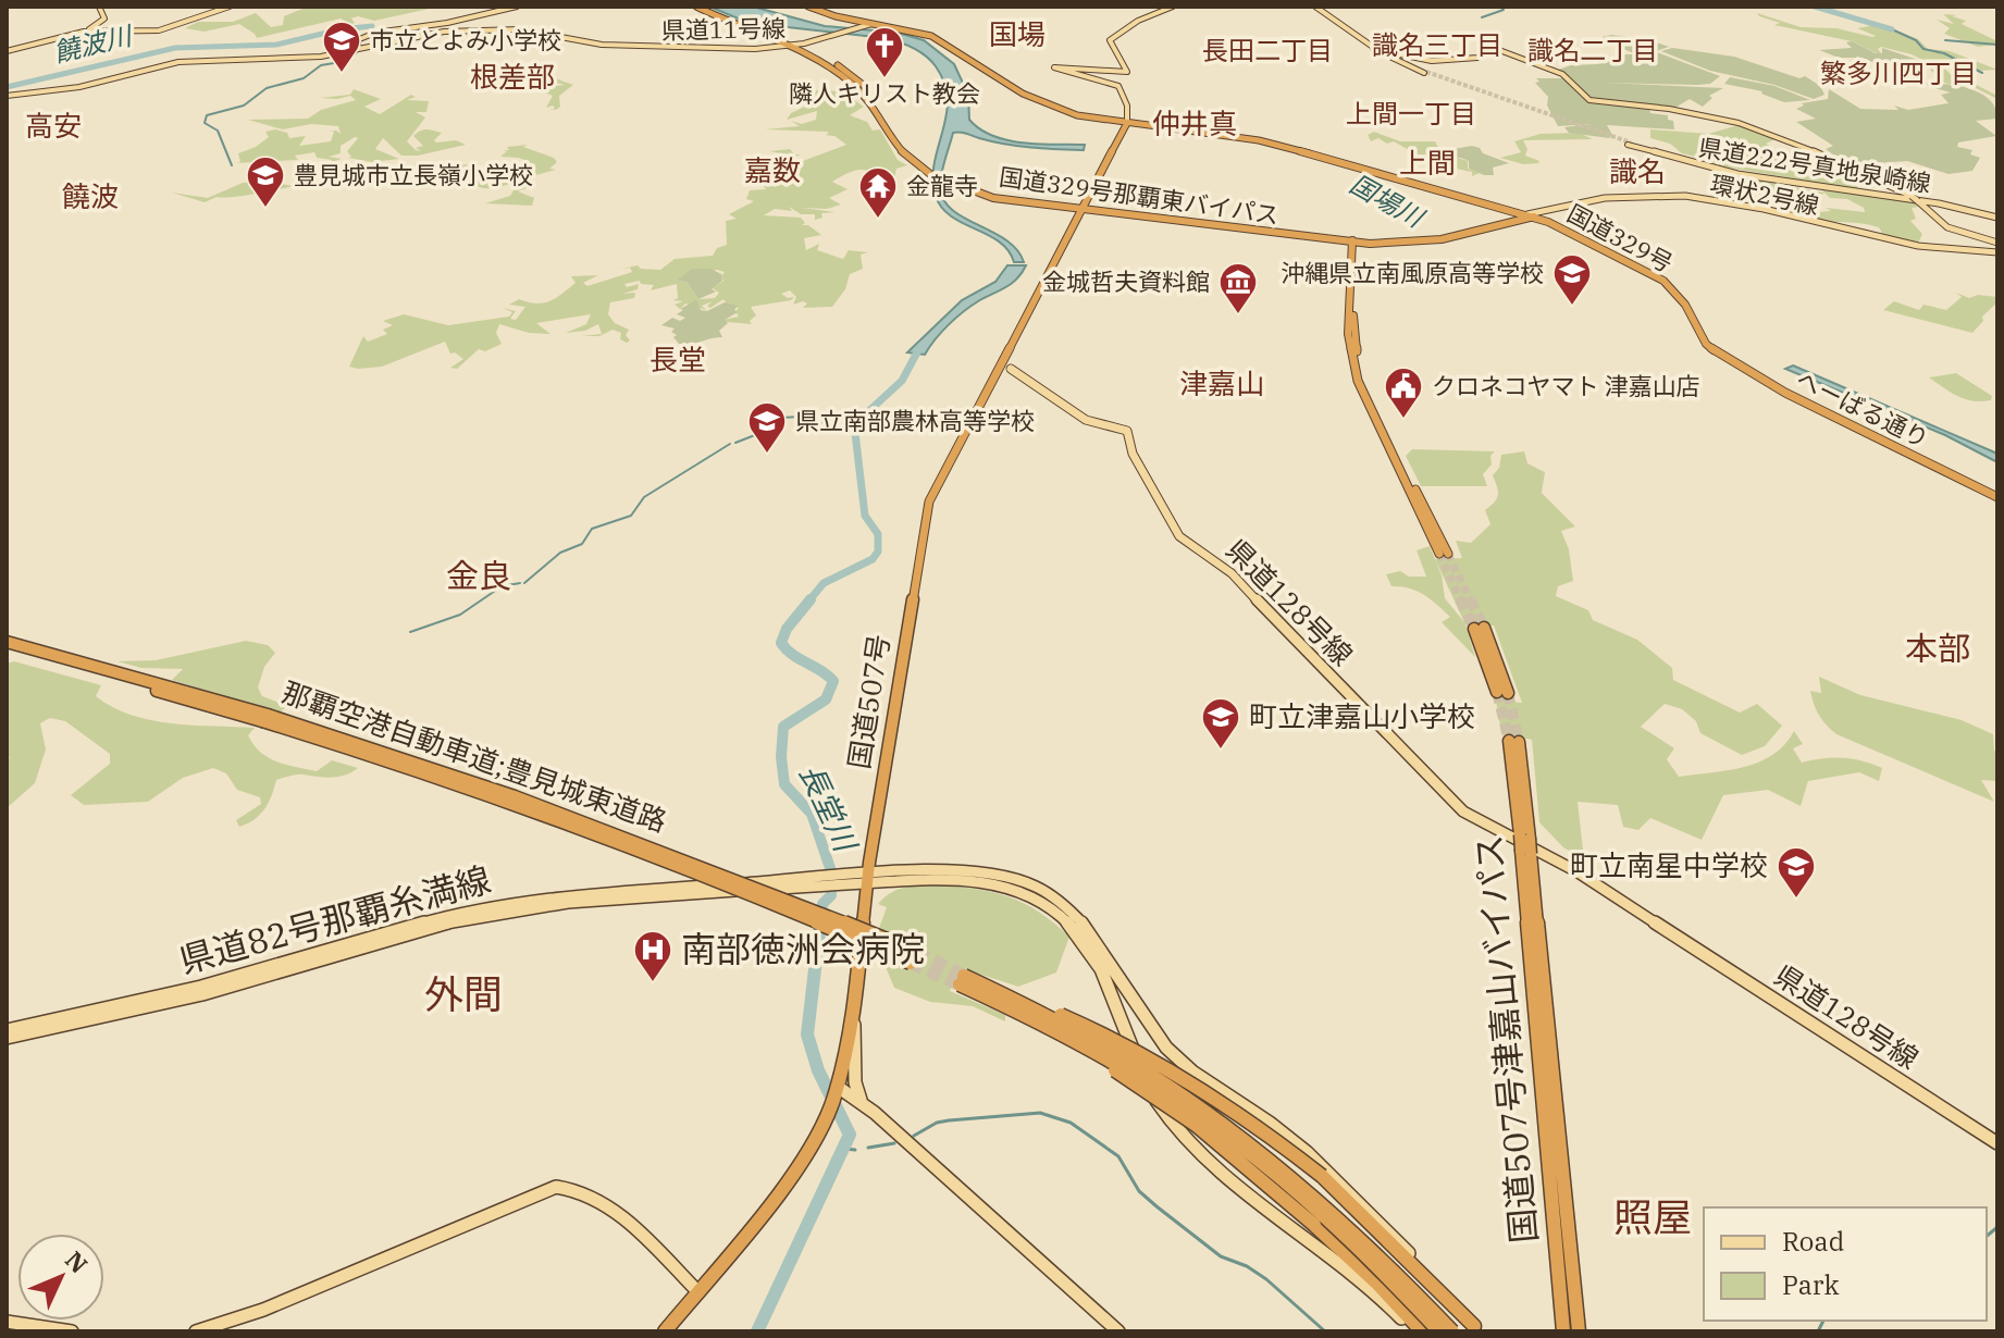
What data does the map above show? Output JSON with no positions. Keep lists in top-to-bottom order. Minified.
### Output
{"streets":{"highway":["国道329号那覇東バイパス","国道329号","へーばる通り","国道507号","那覇空港自動車道;豊見城東道路","国道507号津嘉山バイパス"],"main road":["県道11号線","県道222号真地泉崎線","環状2号線","県道128号線","県道82号那覇糸満線"]},"crossings":[["県道11号線","国道329号那覇東バイパス"],["県道11号線","国道329号"],["環状2号線","国道329号那覇東バイパス"],["環状2号線","国道329号"],["国道329号那覇東バイパス","国道329号"],["国道329号那覇東バイパス","国道507号"],["国道329号","へーばる通り"],["国道329号","国道507号"],["国道507号","県道82号那覇糸満線"]],"districts":["国場","識名三丁目","長田二丁目","識名二丁目","繁多川四丁目","根差部","上間一丁目","仲井真","高安","上間","嘉数","識名","饒波","長堂","津嘉山","金良","本部","外間","照屋"],"water":["饒波川","国場川","長堂川"],"places":{"school or university":["市立とよみ小学校","豊見城市立長嶺小学校","沖縄県立南風原高等学校","県立南部農林高等学校","町立津嘉山小学校","町立南星中学校"],"church":["隣人キリスト教会"],"temple":["金龍寺"],"museum":["金城哲夫資料館"],"public building":["クロネコヤマト 津嘉山店"],"hospital":["南部徳洲会病院"]},"legend":["Road","Park"],"north":"top right"}
